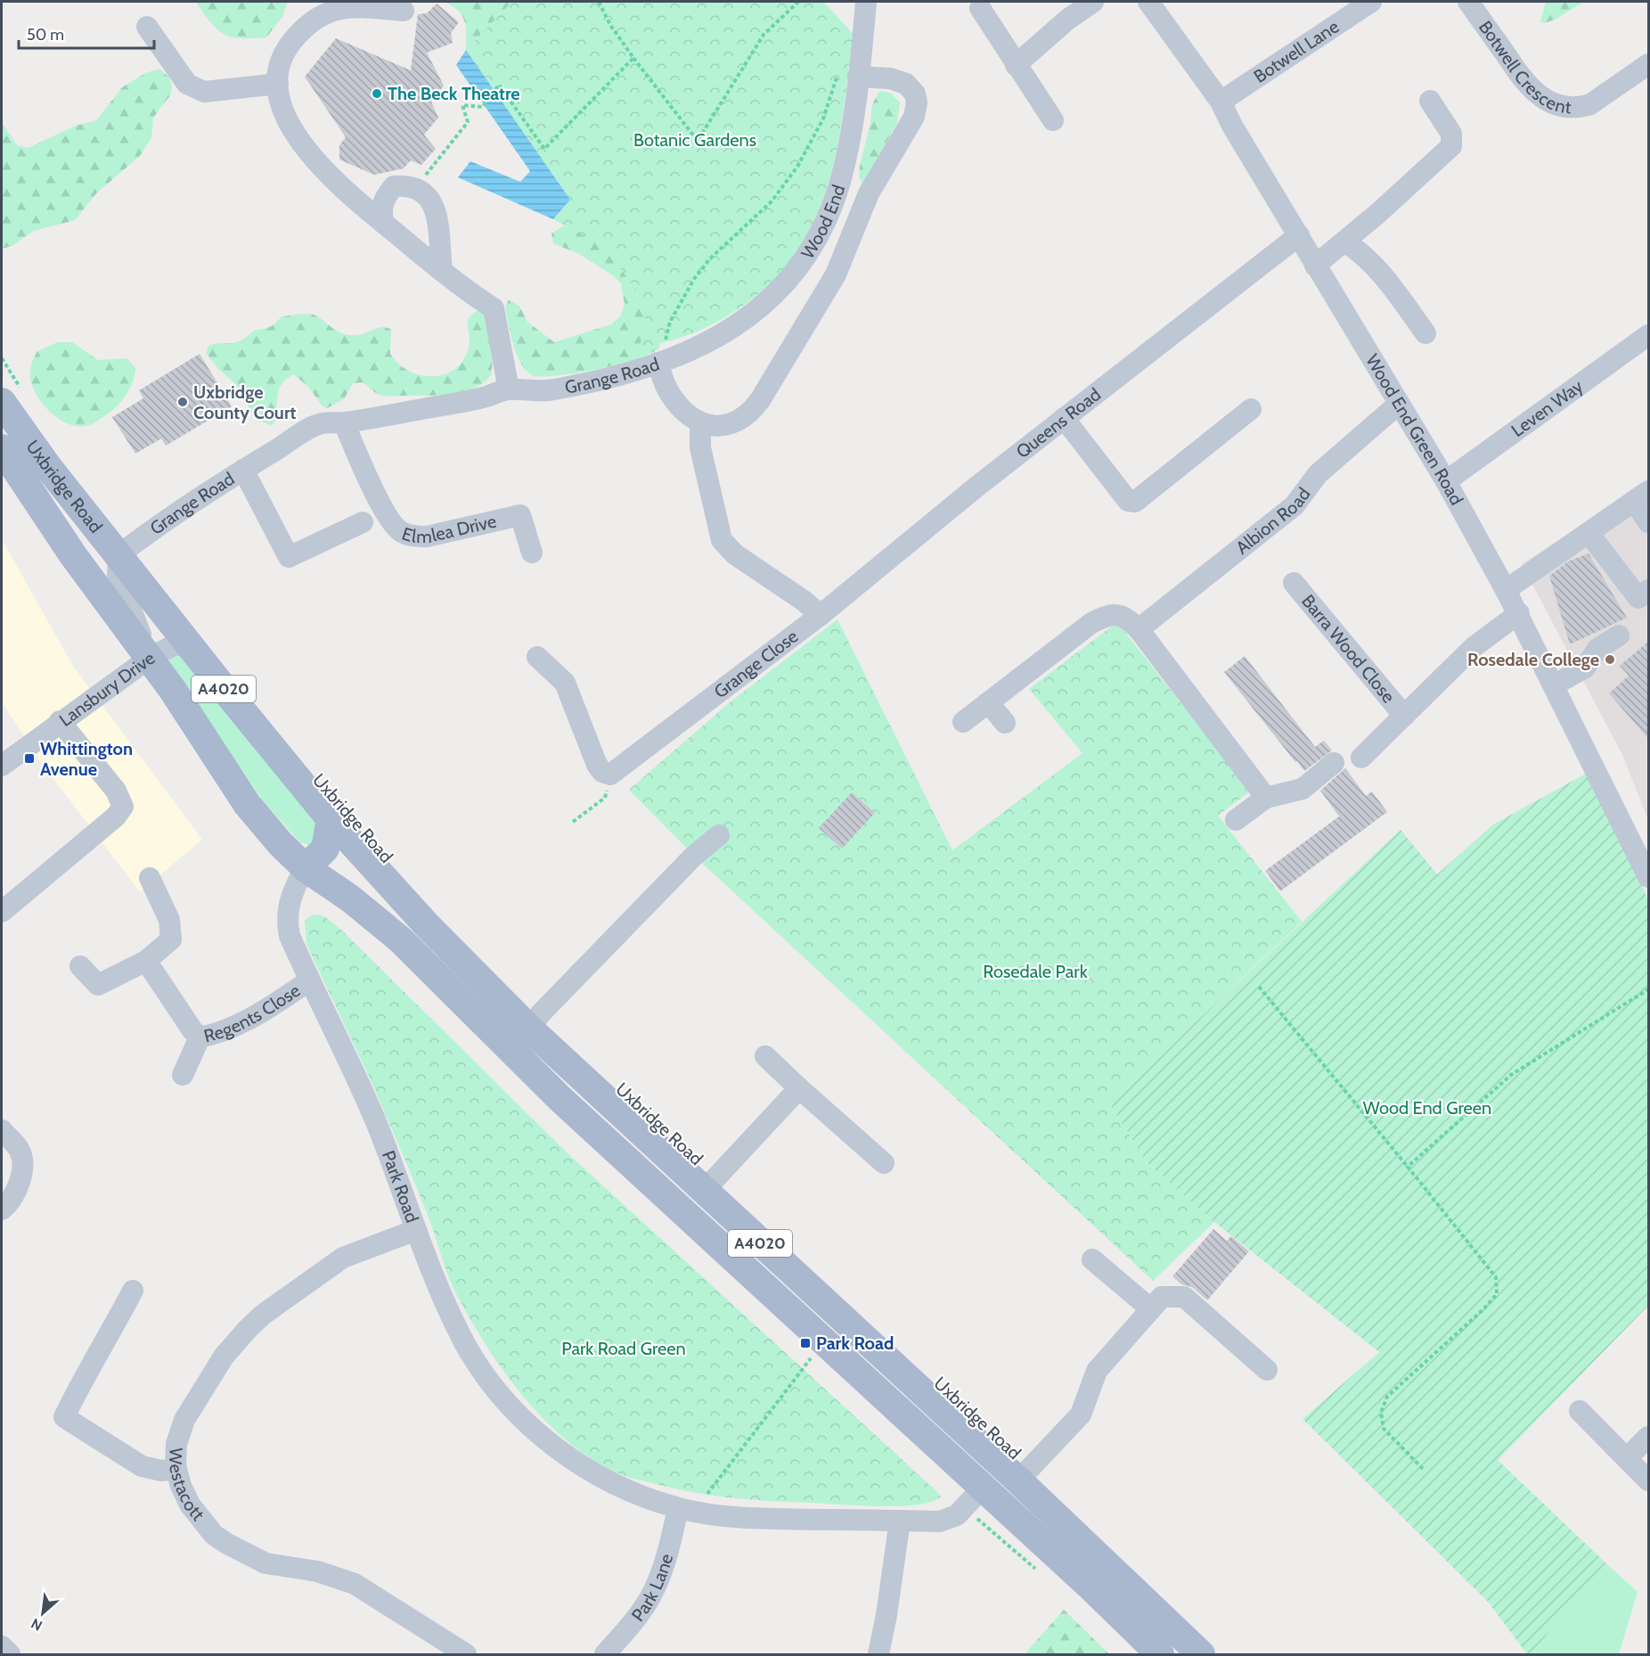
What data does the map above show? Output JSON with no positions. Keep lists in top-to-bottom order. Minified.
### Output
{"streets":{"main road":["Uxbridge Road","A4020"],"street":["Botwell Lane","Botwell Crescent","Wood End","Grange Road","Leven Way","Queens Road","Wood End Green Road","Albion Road","Elmlea Drive","Barra Wood Close","Grange Close","Lansbury Drive","Regents Close","Park Road","Westacott","Park Lane"]},"crossings":[["Botwell Lane","Wood End Green Road"],["Wood End","Grange Road"],["Grange Road","Uxbridge Road"],["Grange Road","Elmlea Drive"],["Leven Way","Wood End Green Road"],["Queens Road","Wood End Green Road"],["Queens Road","Grange Close"],["Wood End Green Road","Albion Road"],["Wood End Green Road","Barra Wood Close"],["Uxbridge Road","Lansbury Drive"],["Uxbridge Road","Park Road"],["Regents Close","Park Road"],["Park Road","Westacott"],["Park Road","Park Lane"]],"parks":["Botanic Gardens","Rosedale Park","Wood End Green","Park Road Green"],"places":{"other":["The Beck Theatre","Uxbridge County Court","Rosedale College"],"transit":["Whittington Avenue","Park Road"]},"scale_bar":"50 m","north":"bottom left"}
